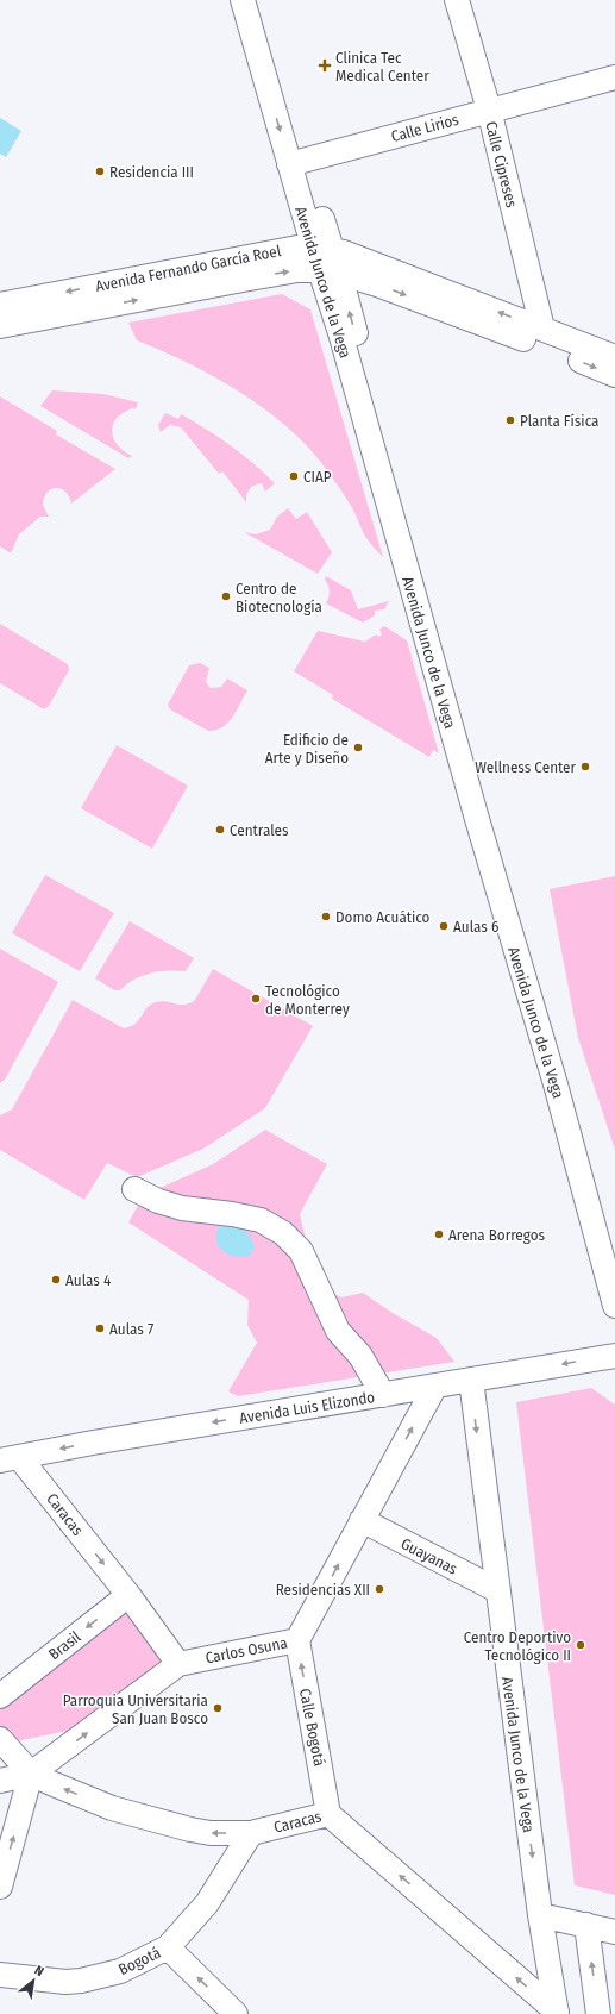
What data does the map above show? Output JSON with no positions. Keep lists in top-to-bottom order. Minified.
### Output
{"streets":{"street":["Calle Lirios","Calle Cipreses","Avenida Fernando García Roel","Avenida Junco de la Vega","Avenida Luis Elizondo","Caracas","Guayanas","Brasil","Carlos Osuna","Calle Bogotá","Bogotá"]},"crossings":[["Calle Lirios","Calle Cipreses"],["Calle Lirios","Avenida Junco de la Vega"],["Calle Cipreses","Avenida Fernando García Roel"],["Avenida Fernando García Roel","Avenida Junco de la Vega"],["Avenida Junco de la Vega","Avenida Luis Elizondo"],["Avenida Junco de la Vega","Caracas"],["Avenida Junco de la Vega","Guayanas"],["Avenida Luis Elizondo","Caracas"],["Avenida Luis Elizondo","Carlos Osuna"],["Caracas","Brasil"],["Caracas","Carlos Osuna"],["Caracas","Calle Bogotá"],["Caracas","Bogotá"],["Guayanas","Carlos Osuna"],["Carlos Osuna","Calle Bogotá"]],"one_way":["Avenida Luis Elizondo","Brasil","Carlos Osuna","Calle Bogotá"],"places":{"health":["Clinica Tec Medical Center"],"other":["Residencia III","Planta Física","CIAP","Centro de Biotecnología","Edificio de Arte y Diseño","Wellness Center","Centrales","Domo Acuático","Aulas 6","Tecnológico de Monterrey","Arena Borregos","Aulas 4","Aulas 7","Residencias XII","Centro Deportivo Tecnológico II","Parroquia Universitaria San Juan Bosco"]},"north":"top right"}
